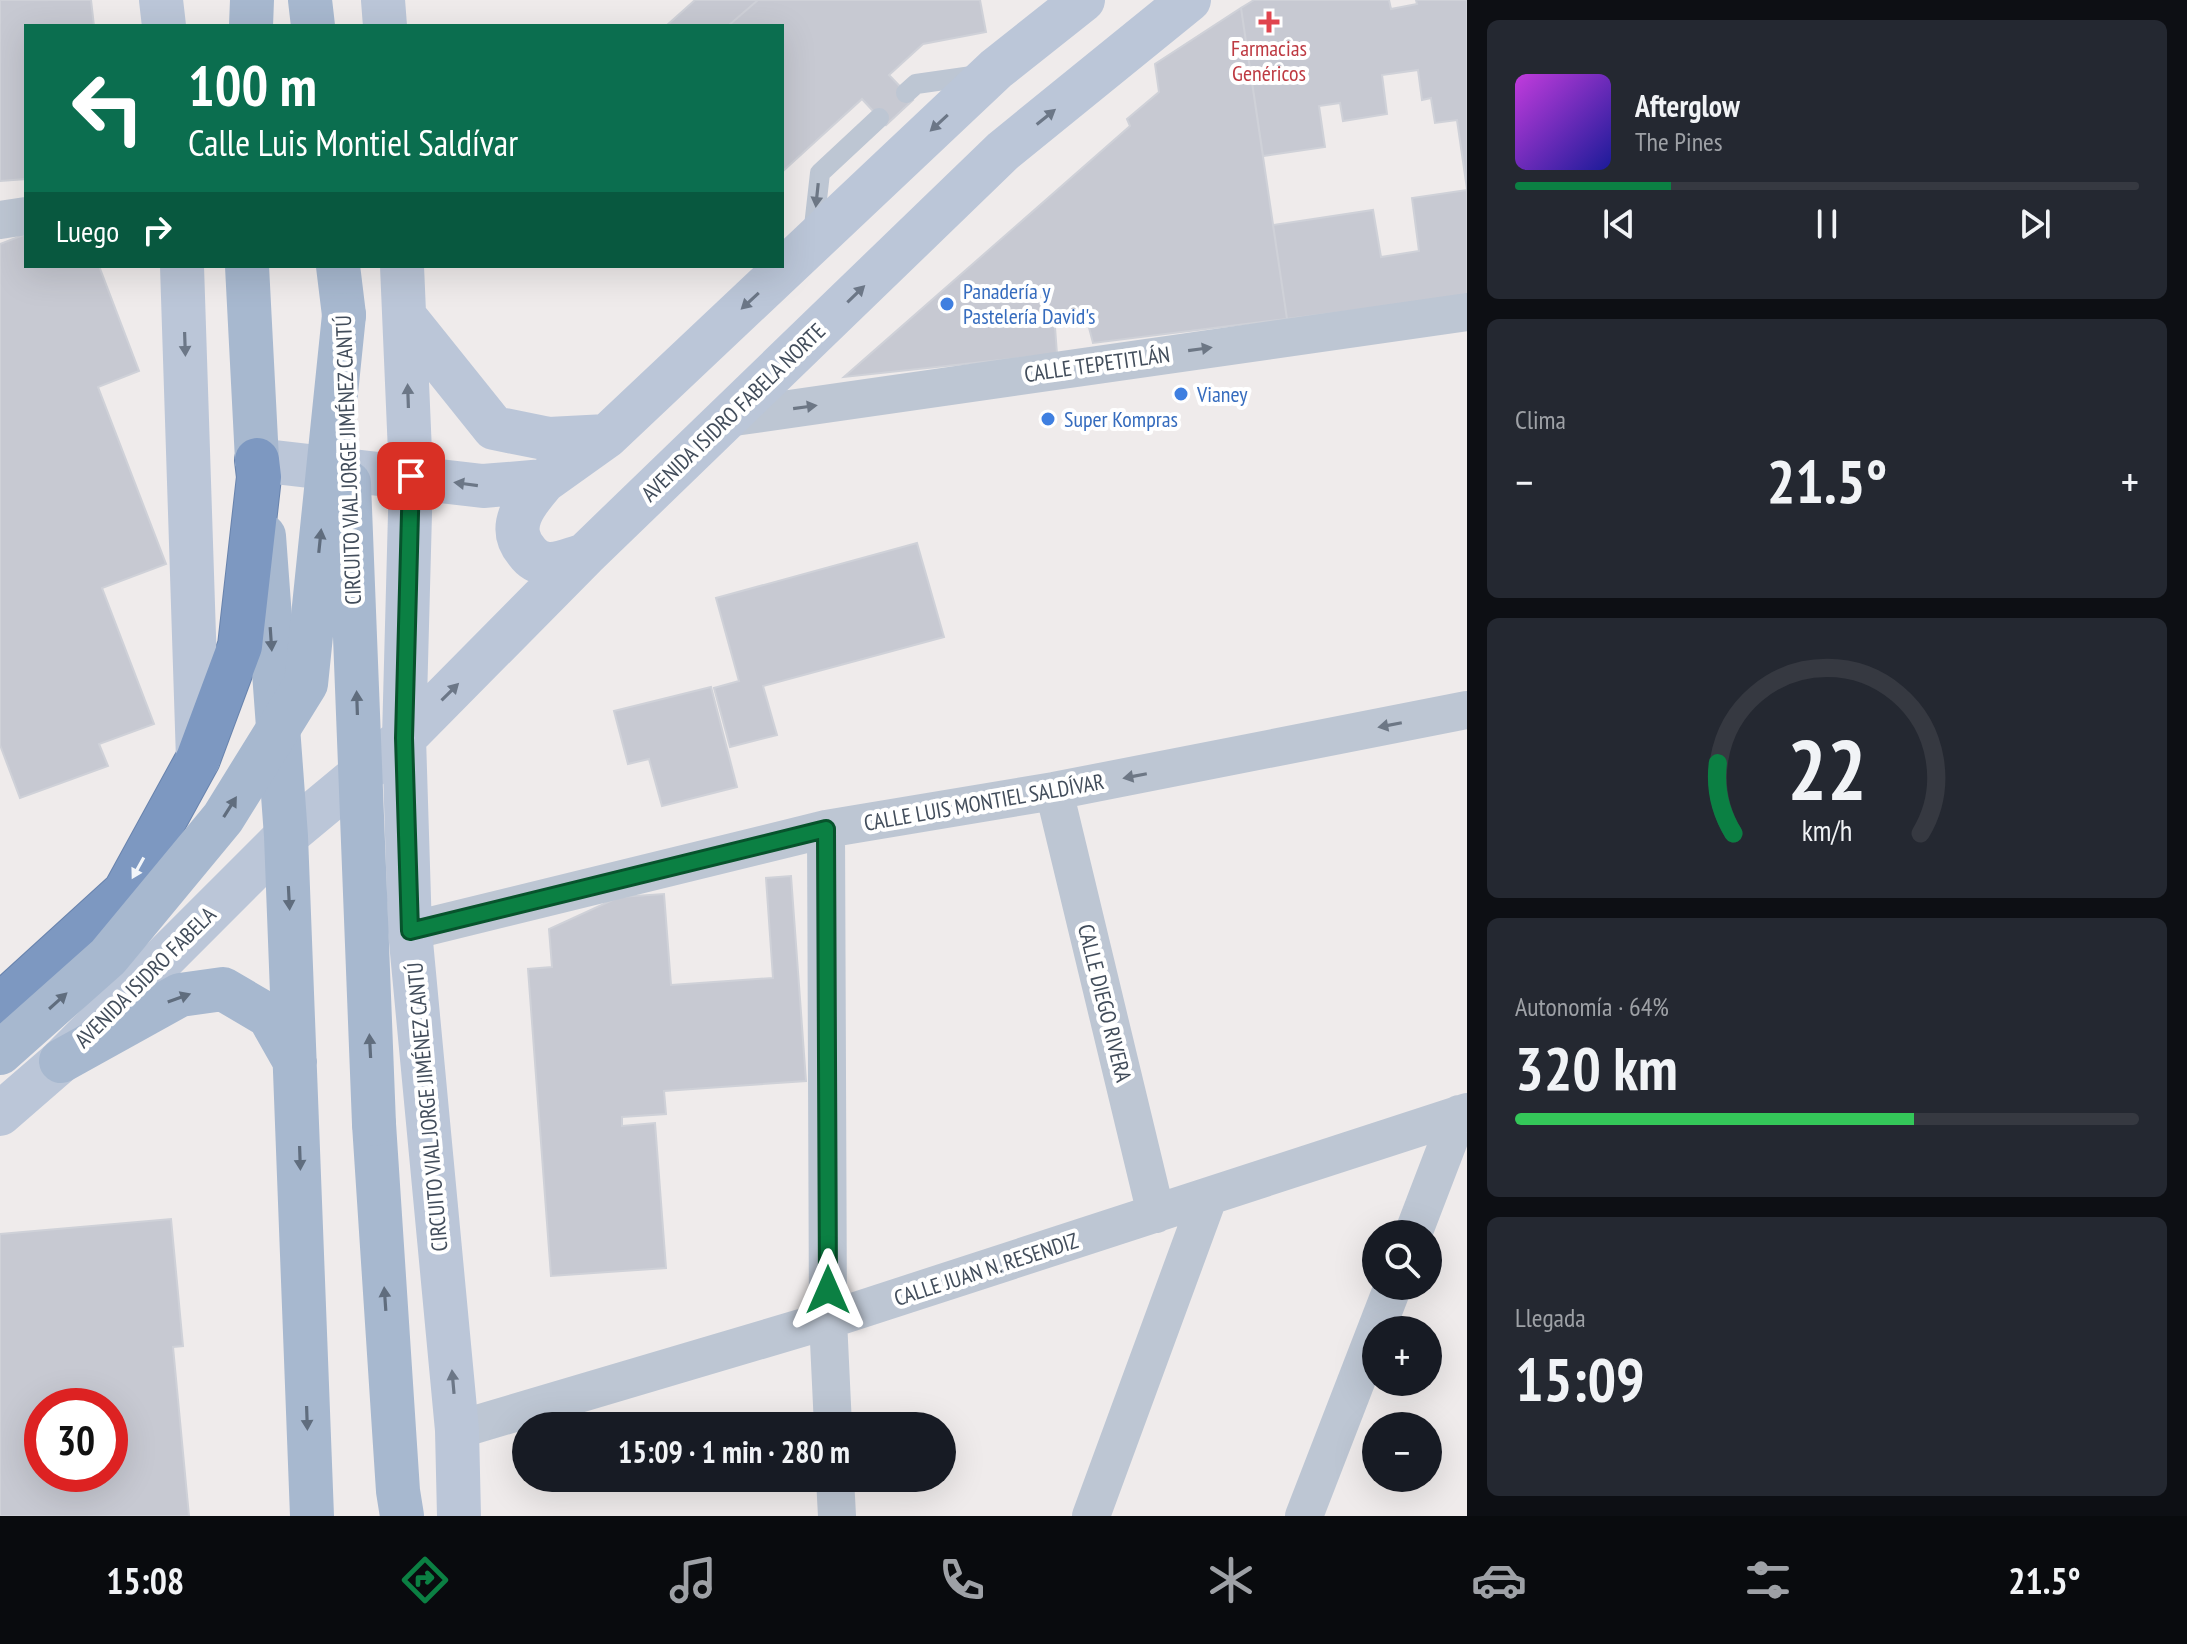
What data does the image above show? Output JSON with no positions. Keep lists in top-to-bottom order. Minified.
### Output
{"streets":{"main road":["AVENIDA ISIDRO FABELA NORTE","CIRCUITO VIAL JORGE JIMÉNEZ CANTÚ","AVENIDA ISIDRO FABELA"],"street":["CALLE TEPETITLÁN","CALLE LUIS MONTIEL SALDÍVAR","CALLE DIEGO RIVERA","CALLE JUAN N. RESENDIZ"]},"crossings":[["CALLE TEPETITLÁN","AVENIDA ISIDRO FABELA NORTE"],["AVENIDA ISIDRO FABELA NORTE","CIRCUITO VIAL JORGE JIMÉNEZ CANTÚ"],["AVENIDA ISIDRO FABELA NORTE","AVENIDA ISIDRO FABELA"],["CIRCUITO VIAL JORGE JIMÉNEZ CANTÚ","CALLE LUIS MONTIEL SALDÍVAR"],["CIRCUITO VIAL JORGE JIMÉNEZ CANTÚ","CALLE JUAN N. RESENDIZ"],["CALLE LUIS MONTIEL SALDÍVAR","CALLE DIEGO RIVERA"],["CALLE DIEGO RIVERA","CALLE JUAN N. RESENDIZ"]],"one_way":["CALLE TEPETITLÁN","CALLE LUIS MONTIEL SALDÍVAR"],"places":{"health":["Farmacias Genéricos"],"other":["Panadería y Pastelería David's","Vianey","Super Kompras"]},"page":{"turn":["100 m","Calle Luis Montiel Saldívar"],"song":["Afterglow","The Pines"],"then":"Luego","tile":["Clima",["Autonomía · 64%","320 km"],["Llegada","15:09"]],"heat":["−","21.5°","+"],"map_buttons":["+","−"],"limit":"30","trip":"15:09 · 1 min · 280 m","tabs":["15:08","21.5°"],"gauge":["22","km/h"]}}
